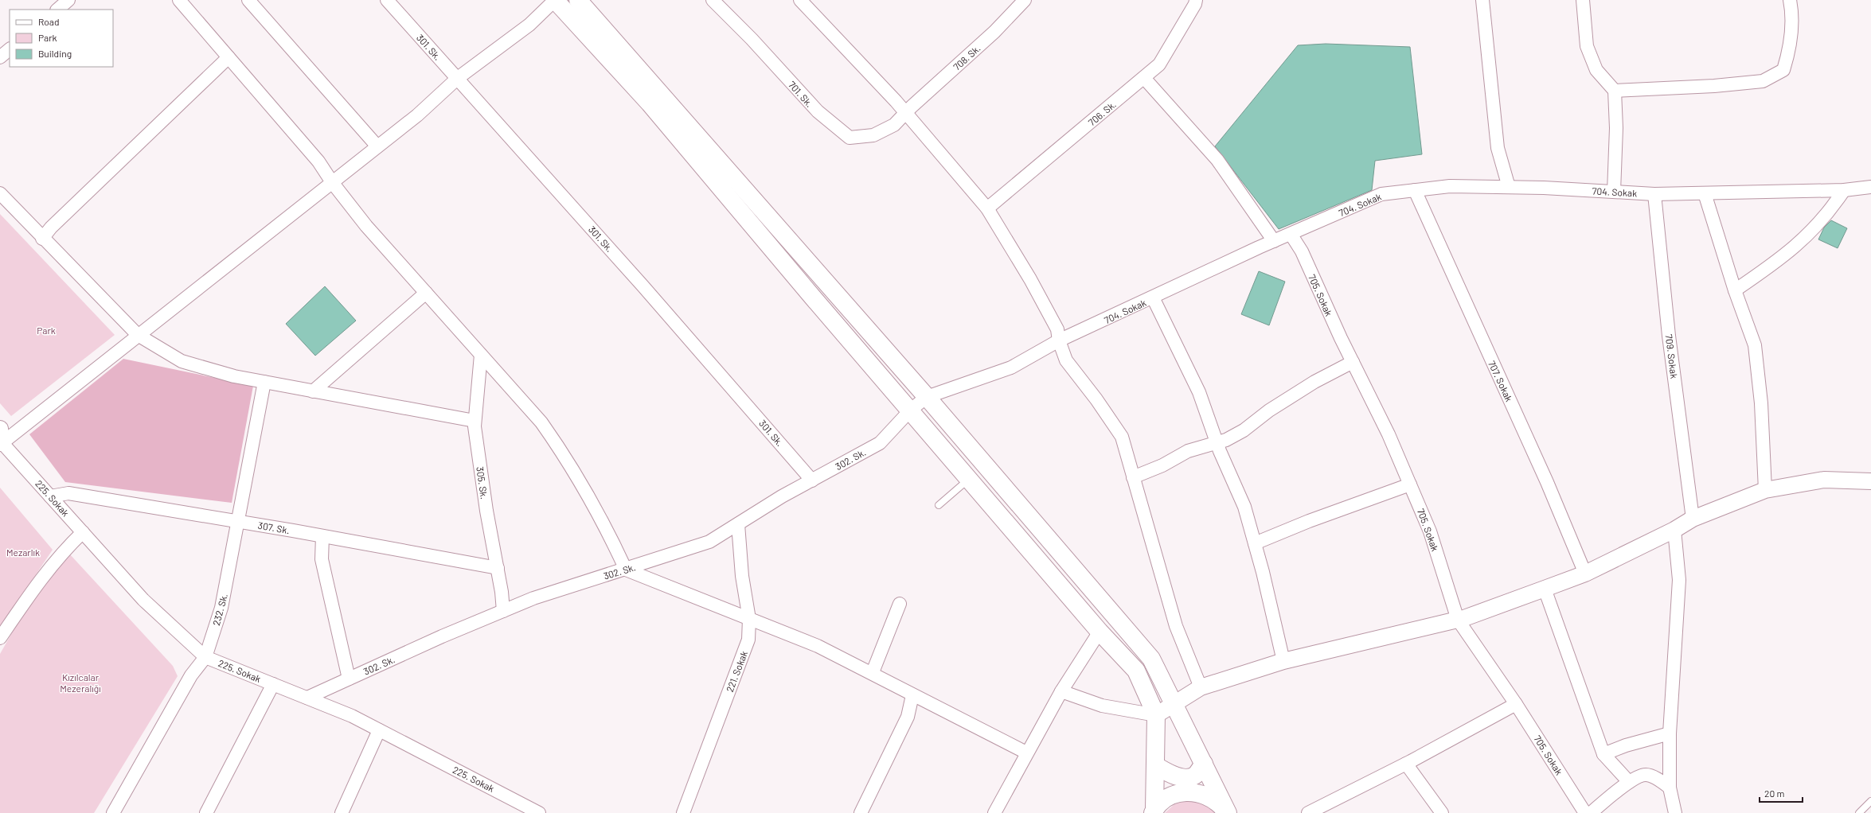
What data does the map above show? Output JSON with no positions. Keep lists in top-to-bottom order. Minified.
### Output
{"streets":{"street":["301. Sk.","708. Sk.","701. Sk.","706. Sk.","704. Sokak","705. Sokak","709. Sokak","707. Sokak","302. Sk.","305. Sk.","225. Sokak","307. Sk.","232. Sk.","221. Sokak"]},"crossings":[["301. Sk.","302. Sk."],["708. Sk.","701. Sk."],["704. Sokak","705. Sokak"],["704. Sokak","709. Sokak"],["704. Sokak","707. Sokak"],["704. Sokak","302. Sk."],["302. Sk.","305. Sk."],["302. Sk.","225. Sokak"],["302. Sk.","221. Sokak"],["305. Sk.","307. Sk."],["225. Sokak","307. Sk."],["225. Sokak","232. Sk."],["307. Sk.","232. Sk."]],"parks":["Park","Mezarlık","Kızılcalar Mezeralığı"],"legend":["Road","Park","Building"],"scale_bar":"20 m"}
